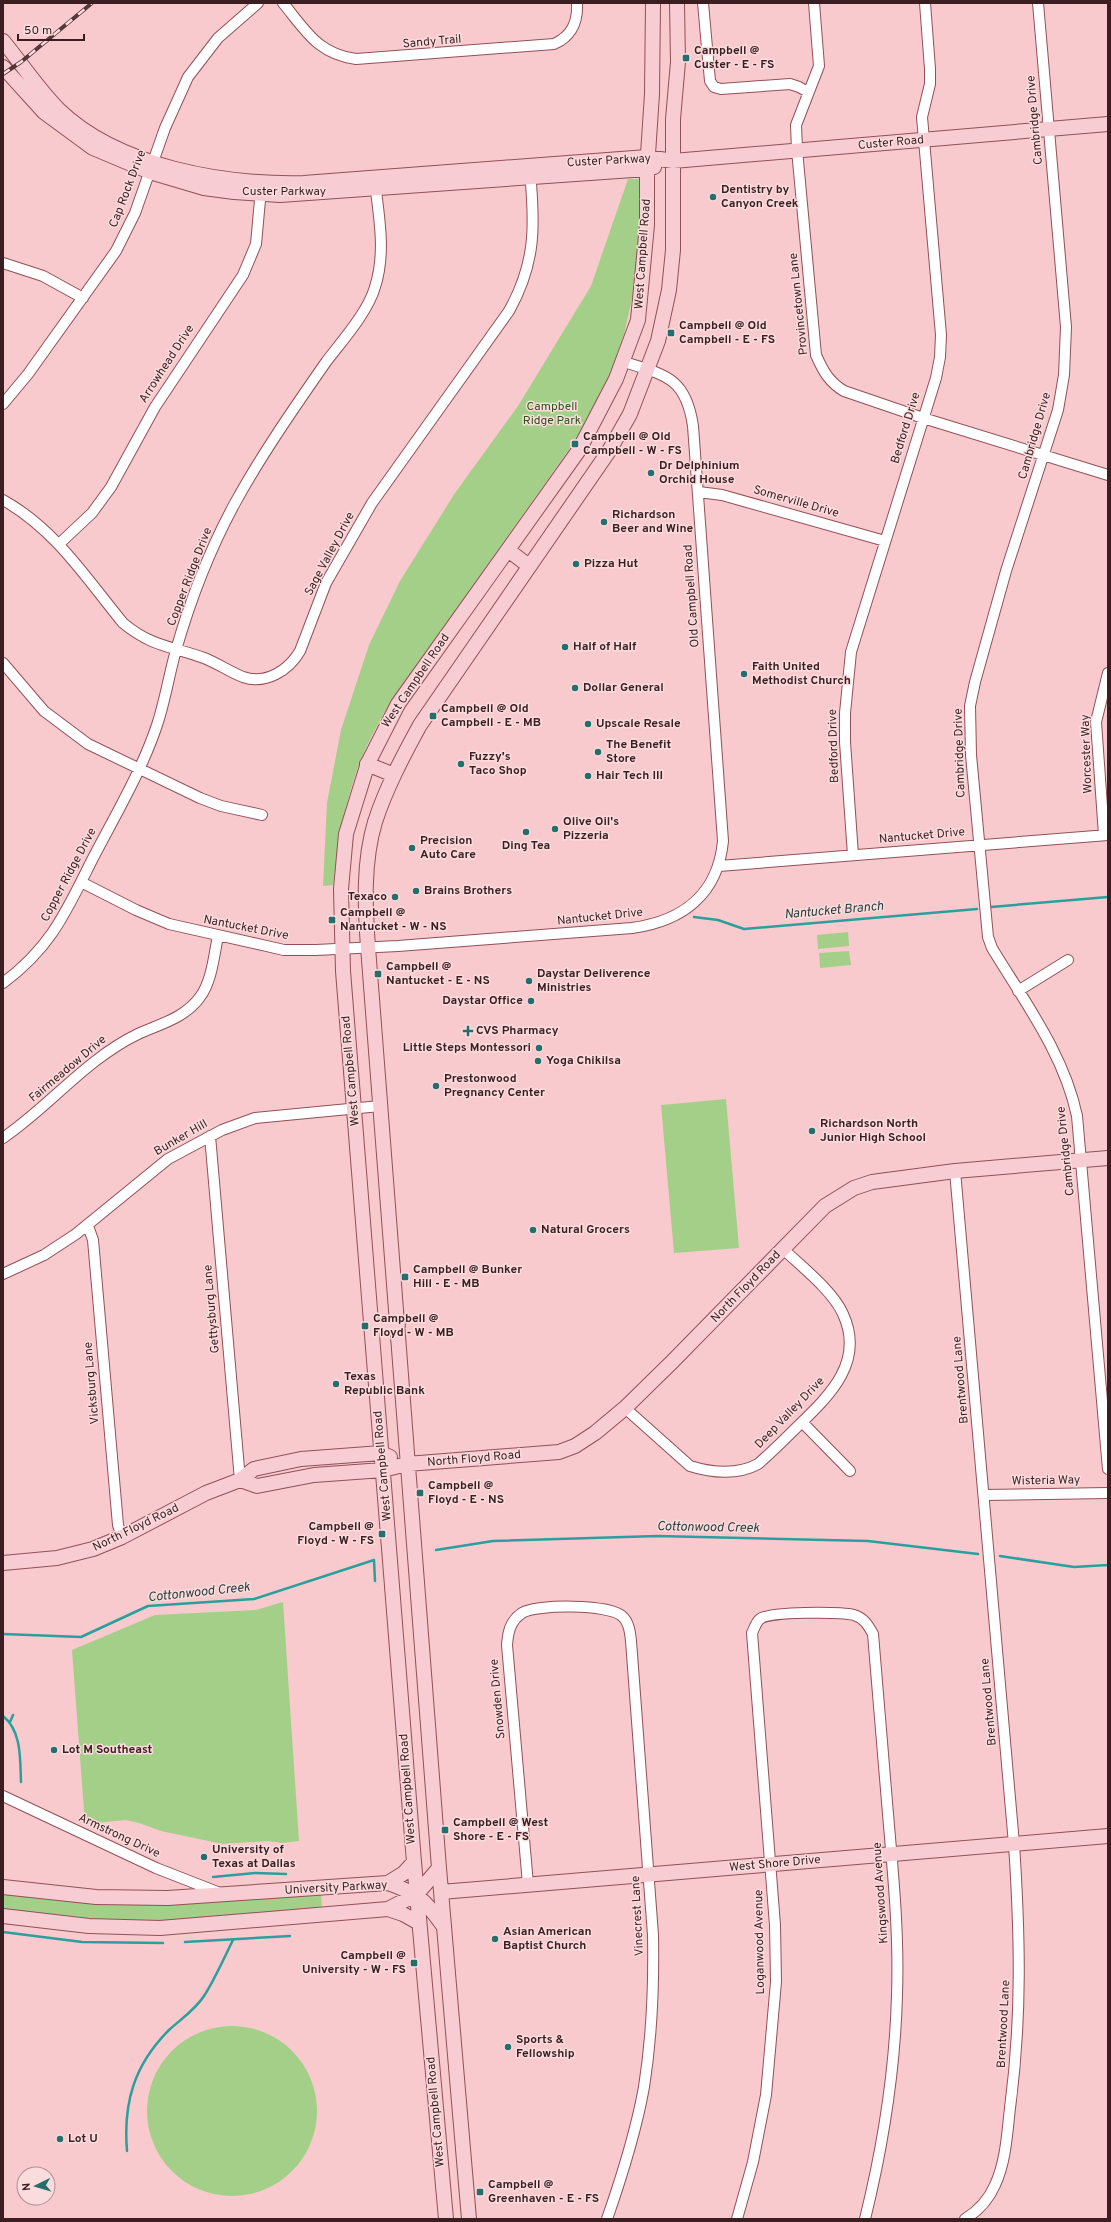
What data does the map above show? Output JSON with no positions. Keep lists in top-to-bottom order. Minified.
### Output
{"streets":{"main road":["Custer Road","Custer Parkway","West Campbell Road","North Floyd Road","West Shore Drive","University Parkway"],"street":["Sandy Trail","Cambridge Drive","Cap Rock Drive","Provincetown Lane","Arrowhead Drive","Bedford Drive","Somerville Drive","Sage Valley Drive","Copper Ridge Drive","Old Campbell Road","Worcester Way","Nantucket Drive","Fairmeadow Drive","Bunker Hill","Gettysburg Lane","Brentwood Lane","Vicksburg Lane","Deep Valley Drive","Wisteria Way","Snowden Drive","Armstrong Drive","Kingswood Avenue","Vinecrest Lane","Loganwood Avenue"]},"crossings":[["Cambridge Drive","Custer Road"],["Cambridge Drive","Provincetown Lane"],["Cambridge Drive","Nantucket Drive"],["Cambridge Drive","North Floyd Road"],["Custer Road","Custer Parkway"],["Custer Road","West Campbell Road"],["Custer Road","Provincetown Lane"],["Custer Road","Bedford Drive"],["Custer Parkway","Cap Rock Drive"],["Custer Parkway","West Campbell Road"],["Custer Parkway","Arrowhead Drive"],["Custer Parkway","Sage Valley Drive"],["Custer Parkway","Copper Ridge Drive"],["West Campbell Road","Old Campbell Road"],["West Campbell Road","Nantucket Drive"],["West Campbell Road","Bunker Hill"],["West Campbell Road","North Floyd Road"],["West Campbell Road","West Shore Drive"],["West Campbell Road","University Parkway"],["Provincetown Lane","Bedford Drive"],["Arrowhead Drive","Sage Valley Drive"],["Bedford Drive","Somerville Drive"],["Bedford Drive","Nantucket Drive"],["Somerville Drive","Old Campbell Road"],["Sage Valley Drive","Copper Ridge Drive"],["Copper Ridge Drive","Nantucket Drive"],["Old Campbell Road","Nantucket Drive"],["Worcester Way","Nantucket Drive"],["Nantucket Drive","Fairmeadow Drive"],["Bunker Hill","Gettysburg Lane"],["Bunker Hill","Vicksburg Lane"],["North Floyd Road","Gettysburg Lane"],["North Floyd Road","Brentwood Lane"],["North Floyd Road","Vicksburg Lane"],["North Floyd Road","Deep Valley Drive"],["Brentwood Lane","Wisteria Way"],["Brentwood Lane","West Shore Drive"],["Snowden Drive","West Shore Drive"],["Snowden Drive","Vinecrest Lane"],["Armstrong Drive","University Parkway"],["West Shore Drive","Kingswood Avenue"],["West Shore Drive","Vinecrest Lane"],["West Shore Drive","Loganwood Avenue"],["Kingswood Avenue","Loganwood Avenue"]],"water":["Nantucket Branch","Cottonwood Creek"],"parks":["Campbell Ridge Park"],"places":{"transit":["Campbell @ Custer - E - FS","Campbell @ Old Campbell - E - FS","Campbell @ Old Campbell - W - FS","Campbell @ Old Campbell - E - MB","Campbell @ Nantucket - W - NS","Campbell @ Nantucket - E - NS","Campbell @ Bunker Hill - E - MB","Campbell @ Floyd - W - MB","Campbell @ Floyd - E - NS","Campbell @ Floyd - W - FS","Campbell @ West Shore - E - FS","Campbell @ University - W - FS","Campbell @ Greenhaven - E - FS"],"other":["Dentistry by Canyon Creek","Dr Delphinium Orchid House","Richardson Beer and Wine","Pizza Hut","Half of Half","Faith United Methodist Church","Dollar General","Upscale Resale","The Benefit Store","Fuzzy's Taco Shop","Hair Tech III","Olive Oil's Pizzeria","Ding Tea","Precision Auto Care","Brains Brothers","Texaco","Daystar Deliverence Ministries","Daystar Office","Little Steps Montessori","Yoga Chikilsa","Prestonwood Pregnancy Center","Richardson North Junior High School","Natural Grocers","Texas Republic Bank","Lot M Southeast","University of Texas at Dallas","Asian American Baptist Church","Sports & Fellowship","Lot U"],"health":["CVS Pharmacy"]},"scale_bar":"50 m","north":"left"}
